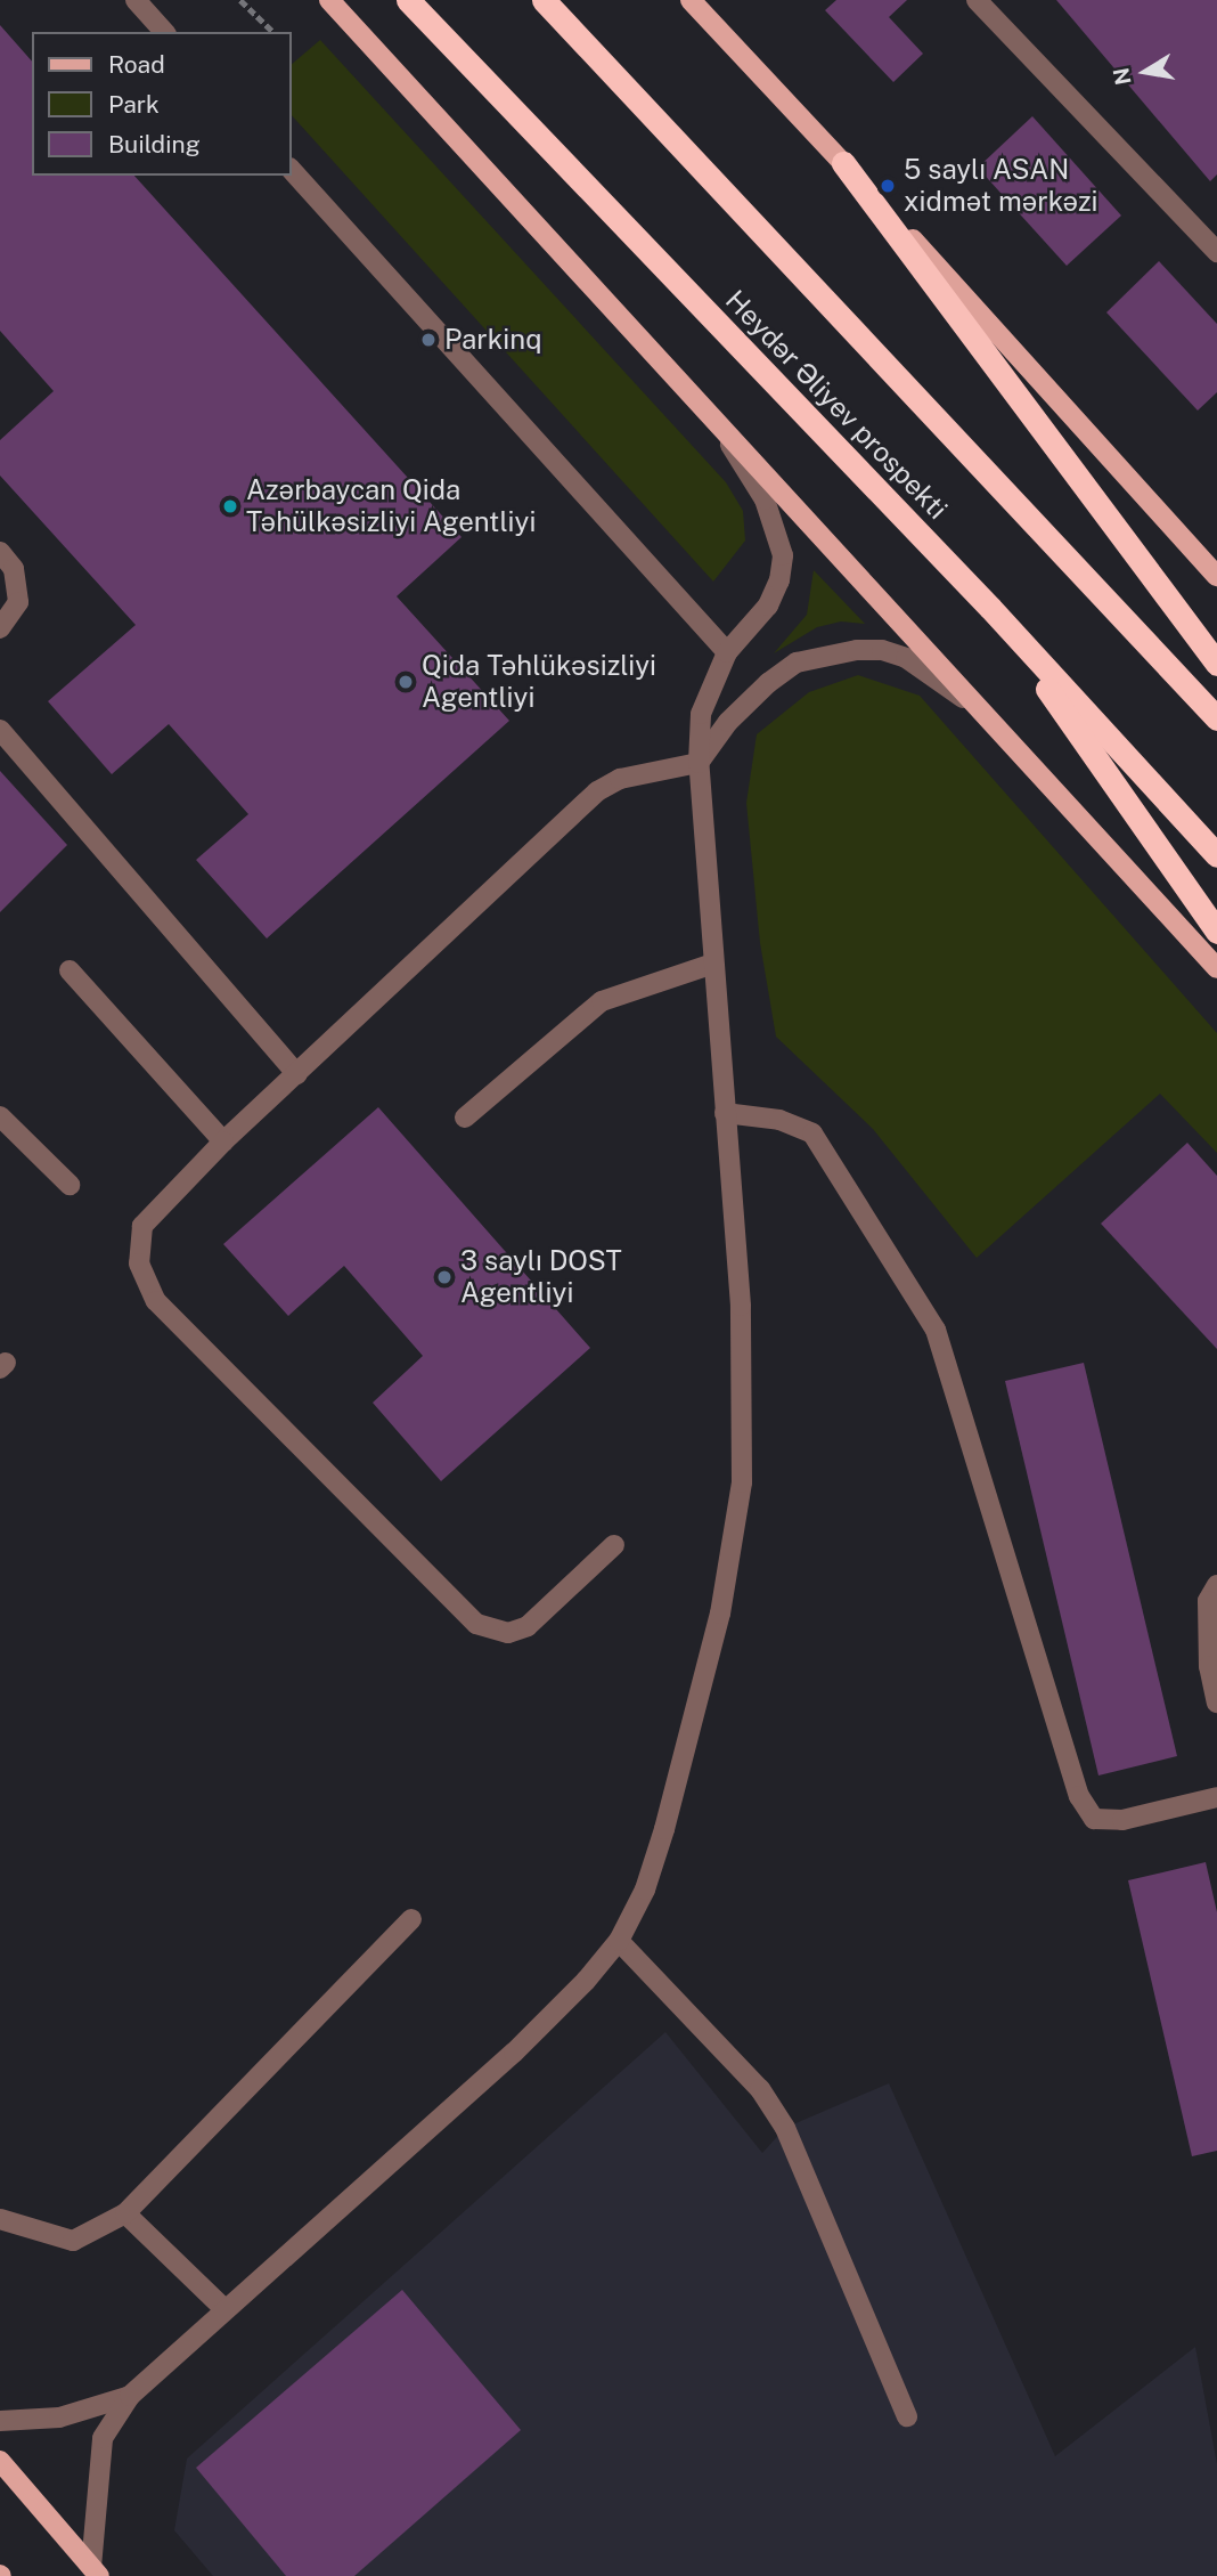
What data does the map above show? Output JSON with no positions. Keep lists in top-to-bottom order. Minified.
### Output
{"streets":{"highway":["Heydər Əliyev prospekti"]},"places":["5 saylı ASAN xidmət mərkəzi","Parkinq","Azərbaycan Qida Təhülkəsizliyi Agentliyi","Qida Təhlükəsizliyi Agentliyi","3 saylı DOST Agentliyi"],"legend":["Road","Park","Building"],"north":"left"}
